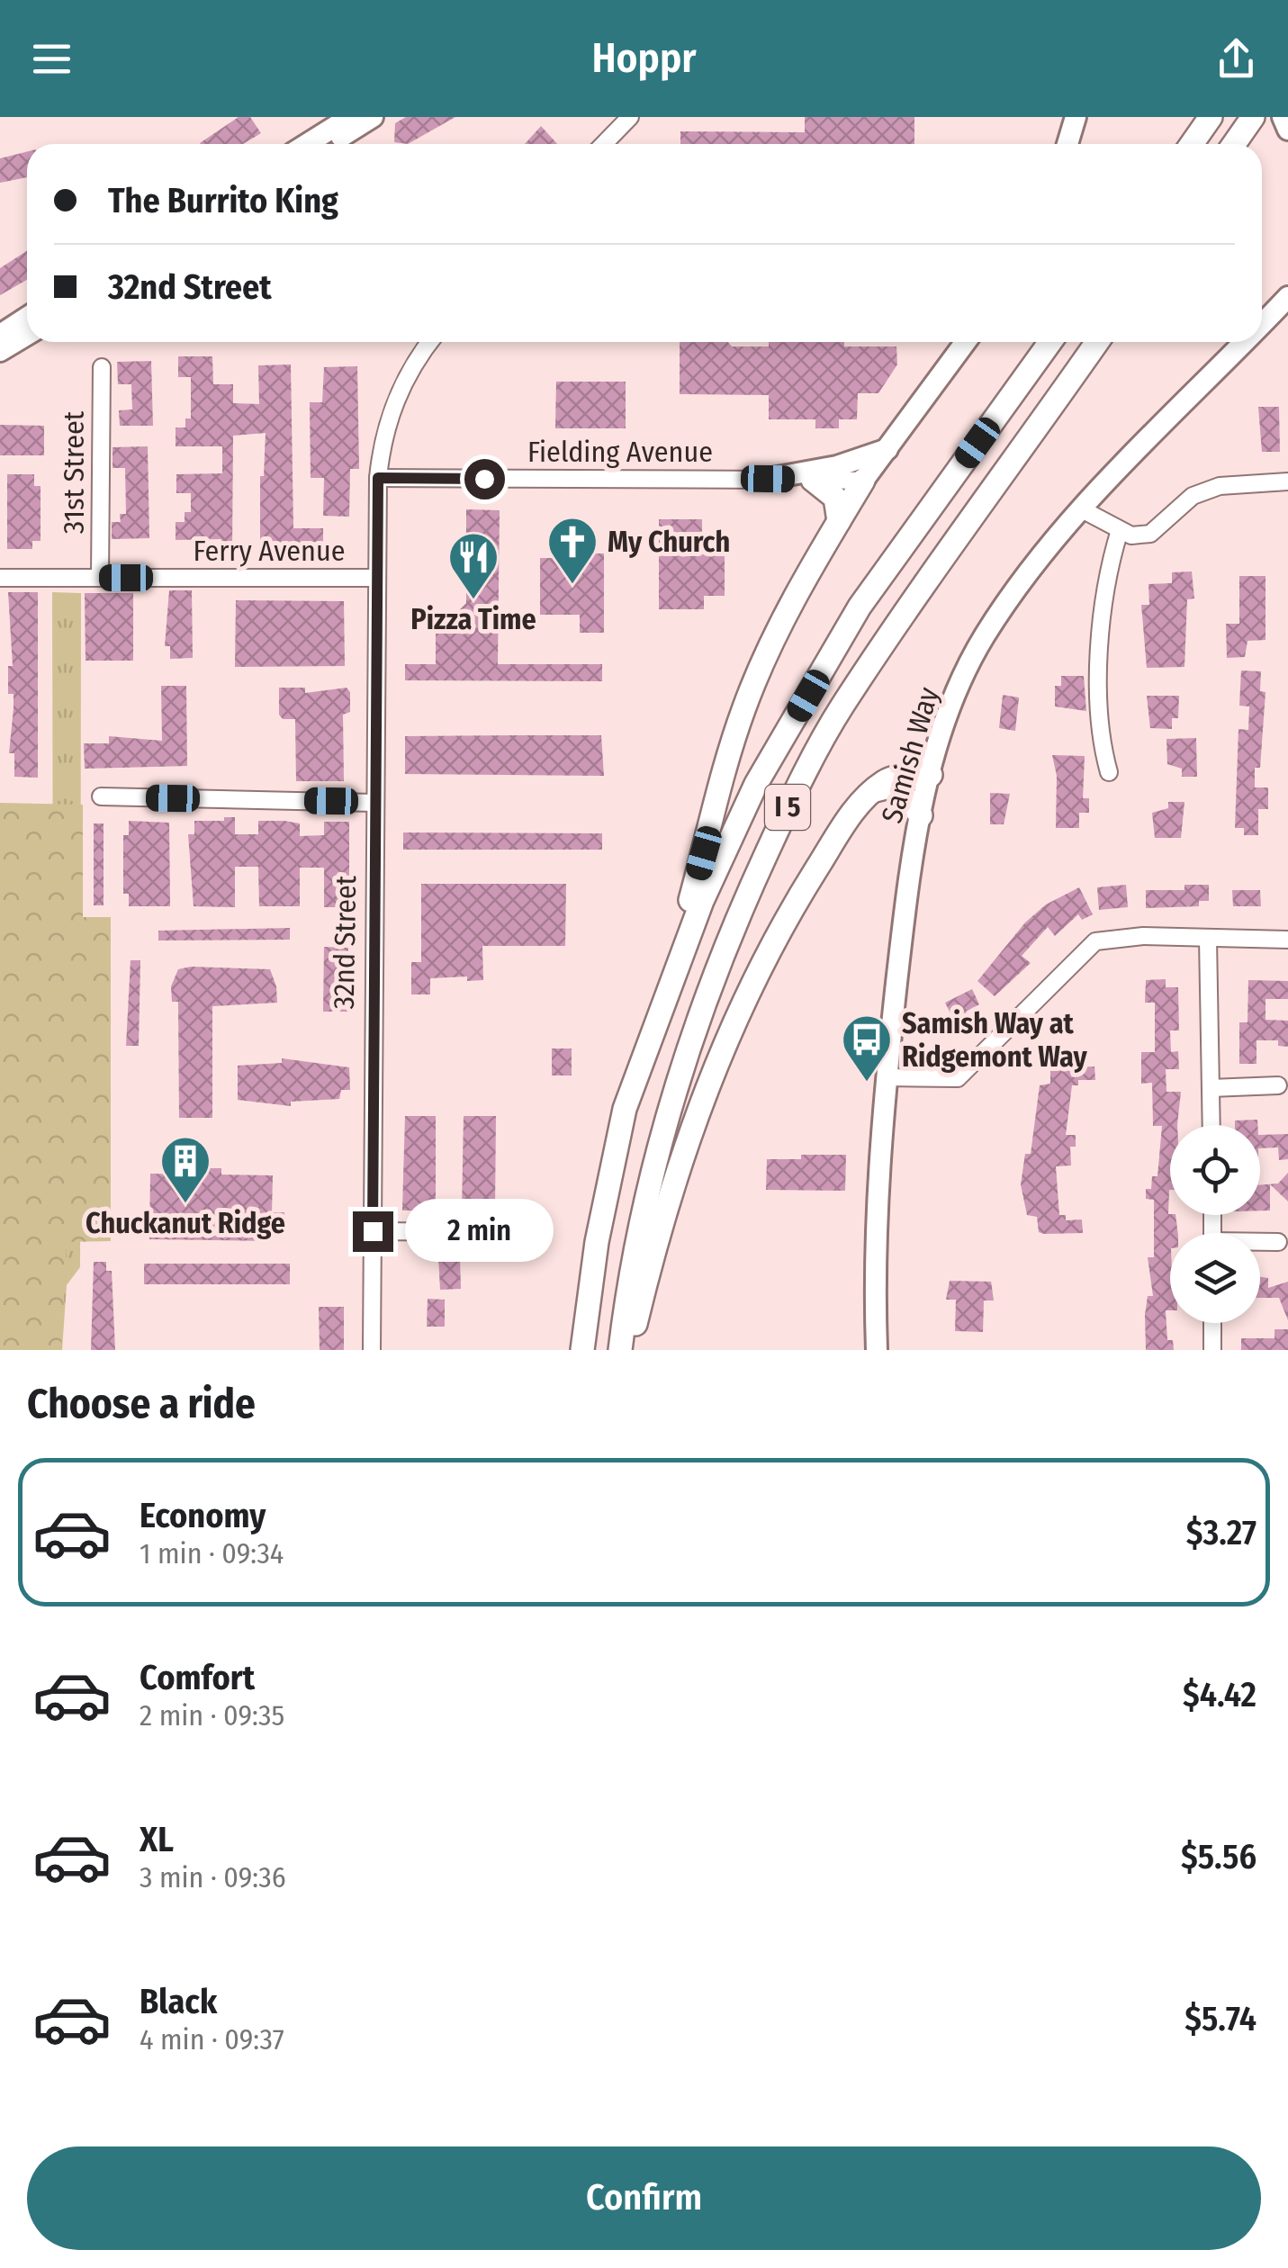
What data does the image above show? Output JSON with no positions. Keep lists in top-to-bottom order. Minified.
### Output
{"streets":{"highway":["I 5"],"main road":["Samish Way"],"street":["Fielding Avenue","31st Street","Ferry Avenue","32nd Street"]},"crossings":[["Fielding Avenue","32nd Street"],["31st Street","Ferry Avenue"],["Ferry Avenue","32nd Street"]],"places":{"church":["My Church"],"restaurant":["Pizza Time"],"bus stop":["Samish Way at Ridgemont Way"],"building":["Chuckanut Ridge"]},"page":{"header":"Hoppr","banner":["The Burrito King","32nd Street"],"bubble":"2 min","heading":"Choose a ride","list":[{"name":"Economy","note":"1 min · 09:34","value":"$3.27"},{"name":"Comfort","note":"2 min · 09:35","value":"$4.42"},{"name":"XL","note":"3 min · 09:36","value":"$5.56"},{"name":"Black","note":"4 min · 09:37","value":"$5.74"}],"buttons":"Confirm"}}
